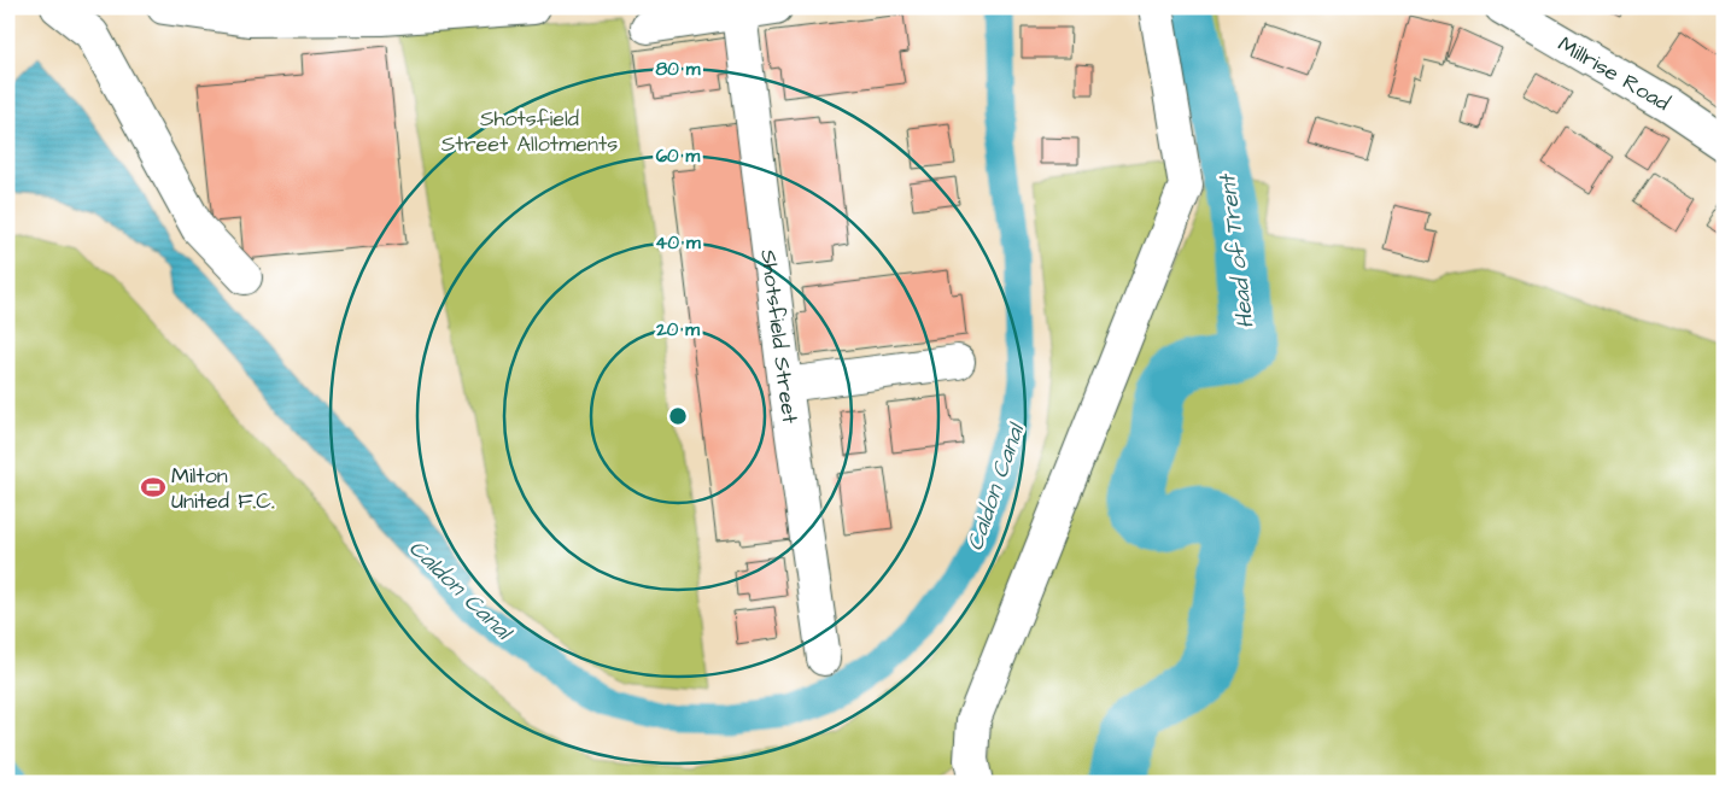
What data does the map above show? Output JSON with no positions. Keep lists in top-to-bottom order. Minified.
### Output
{"streets":{"street":["Millrise Road","Shotsfield Street"]},"water":["Head of Trent","Caldon Canal"],"parks":["Shotsfield Street Allotments"],"places":{"sports":["Milton United F.C."]},"rings":["80 m","60 m","40 m","20 m"]}
